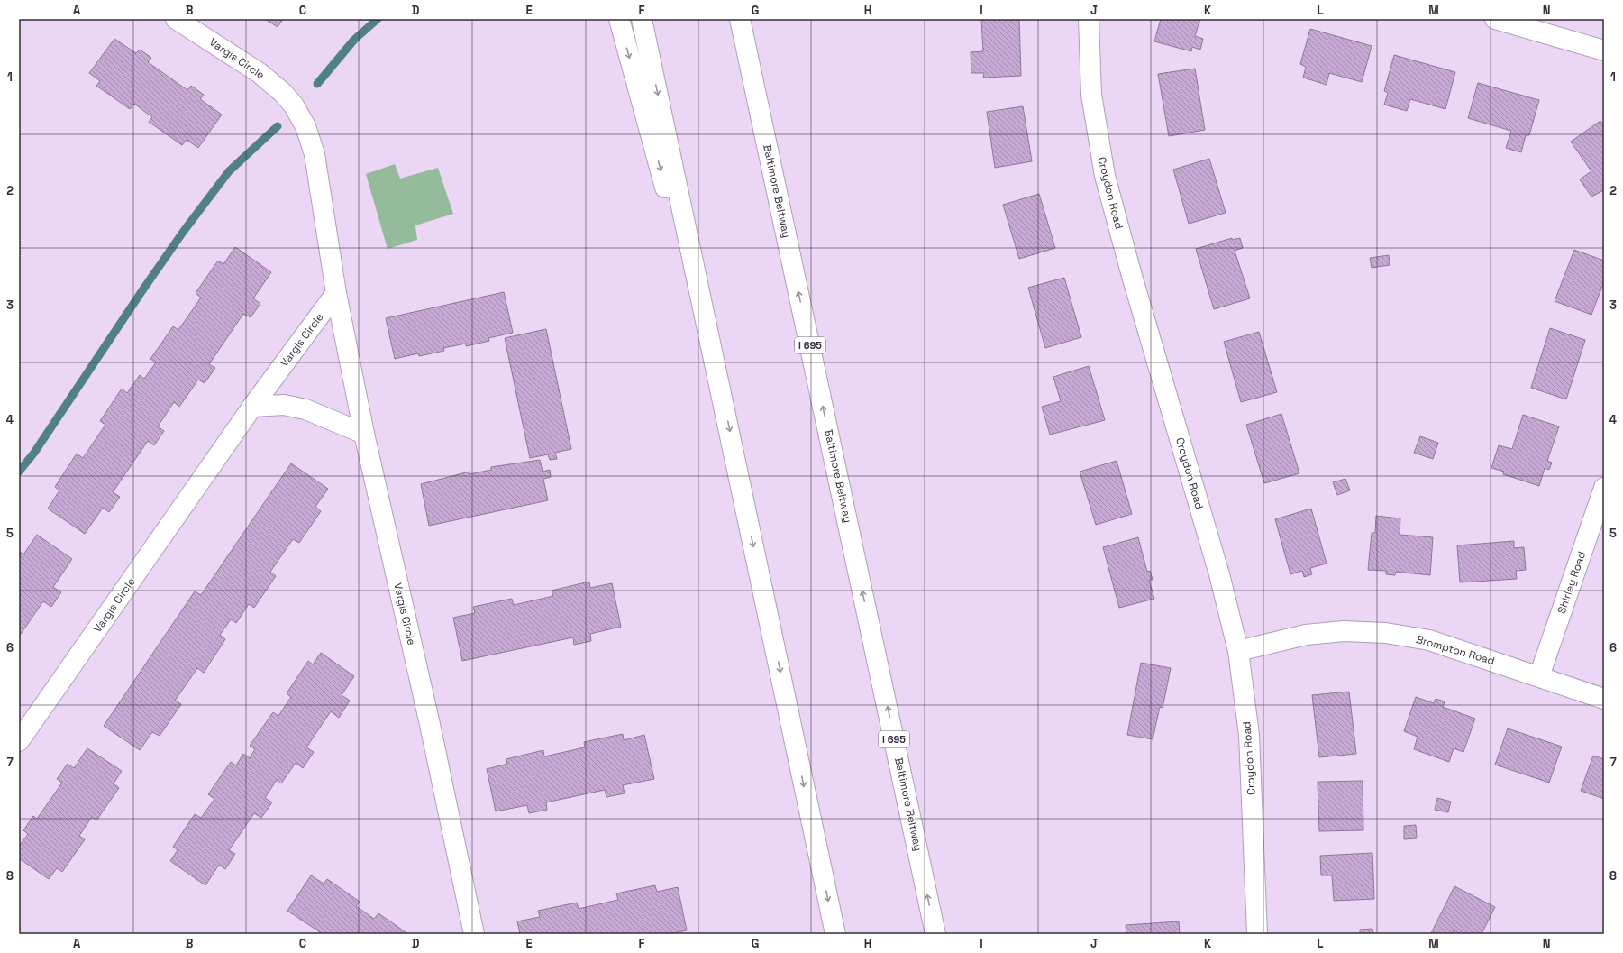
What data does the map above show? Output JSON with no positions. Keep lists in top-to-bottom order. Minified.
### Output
{"streets":{"main road":["Vargis Circle","Baltimore Beltway","Croydon Road","I 695","Shirley Road","Brompton Road"]},"crossings":[["Croydon Road","Brompton Road"],["Shirley Road","Brompton Road"]],"grid":{"columns":["A","B","C","D","E","F","G","H","I","J","K","L","M","N"],"rows":["1","2","3","4","5","6","7","8"]}}
